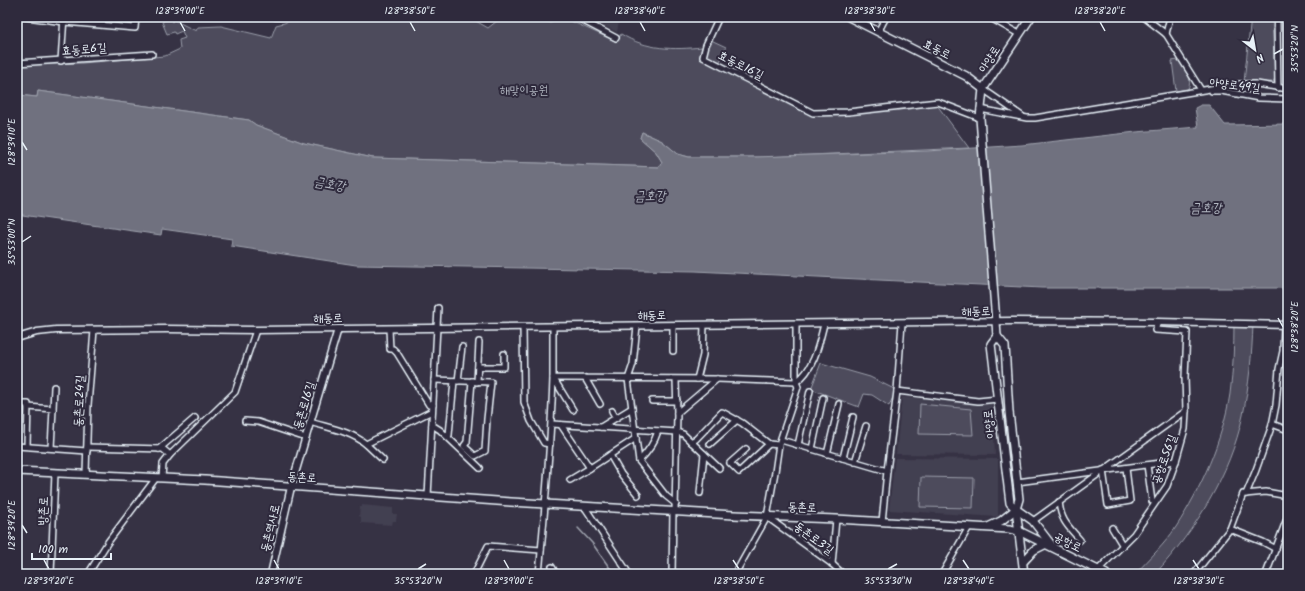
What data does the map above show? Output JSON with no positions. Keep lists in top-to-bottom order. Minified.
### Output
{"streets":{"main road":["효동로","아양로","동촌로","공항로"],"street":["효동로6길","효동로16길","아양로49길","해동로","동촌로24길","동촌로16길","공항로56길","방촌로","동촌역사로","동촌로3길"]},"crossings":[["효동로","아양로"],["아양로","효동로16길"],["아양로","해동로"],["아양로","동촌로"],["아양로","공항로"],["해동로","동촌로24길"],["해동로","동촌로16길"],["해동로","공항로56길"],["동촌로24길","동촌로"],["동촌로16길","동촌로"],["동촌로16길","동촌역사로"],["공항로56길","공항로"],["동촌로","방촌로"],["동촌로","동촌역사로"],["동촌로","동촌로3길"],["동촌로","공항로"]],"water":["금호강"],"parks":["해맞이공원"],"scale_bar":"100 m","north":"bottom right","coordinates":["128°39'00\"E","128°38'50\"E","128°38'40\"E","128°38'30\"E","128°38'20\"E","35°53'20\"N","128°39'10\"E","35°53'00\"N","128°39'20\"E","35°53'30\"N"]}
